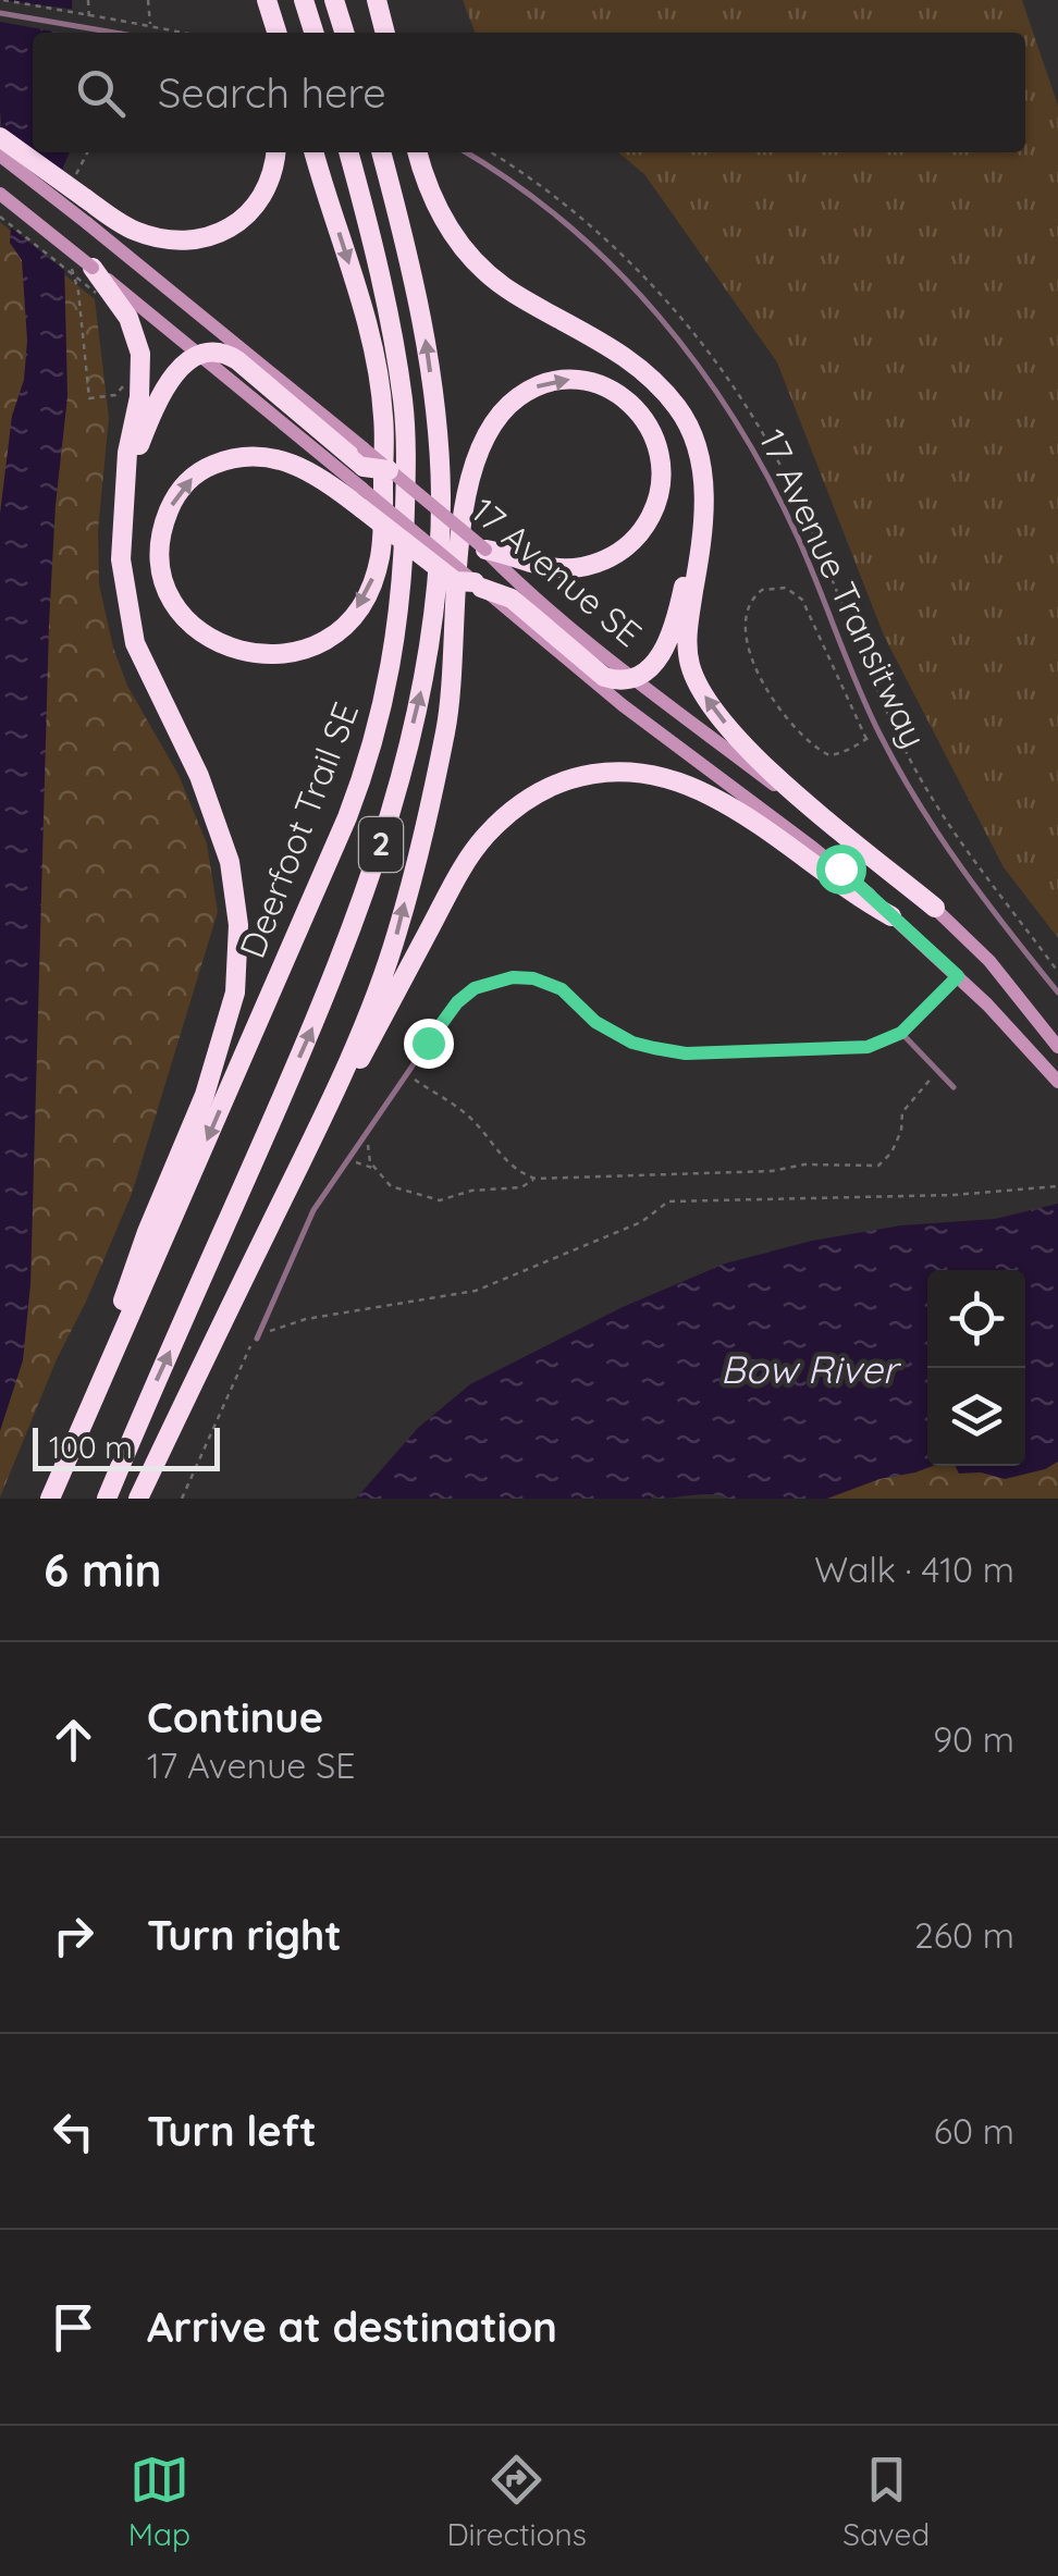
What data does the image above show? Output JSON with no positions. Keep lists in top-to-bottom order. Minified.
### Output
{"streets":{"highway":["Deerfoot Trail SE","2"],"main road":["17 Avenue SE"],"lane":["17 Avenue Transitway"]},"water":["Bow River"],"scale_bar":"100 m","page":{"search":"Search here","scale":"100 m","heading":["6 min","Walk · 410 m"],"list":[["Continue","17 Avenue SE","90 m"],["Turn right","260 m"],["Turn left","60 m"],"Arrive at destination"],"nav":["Map","Directions","Saved"]}}
